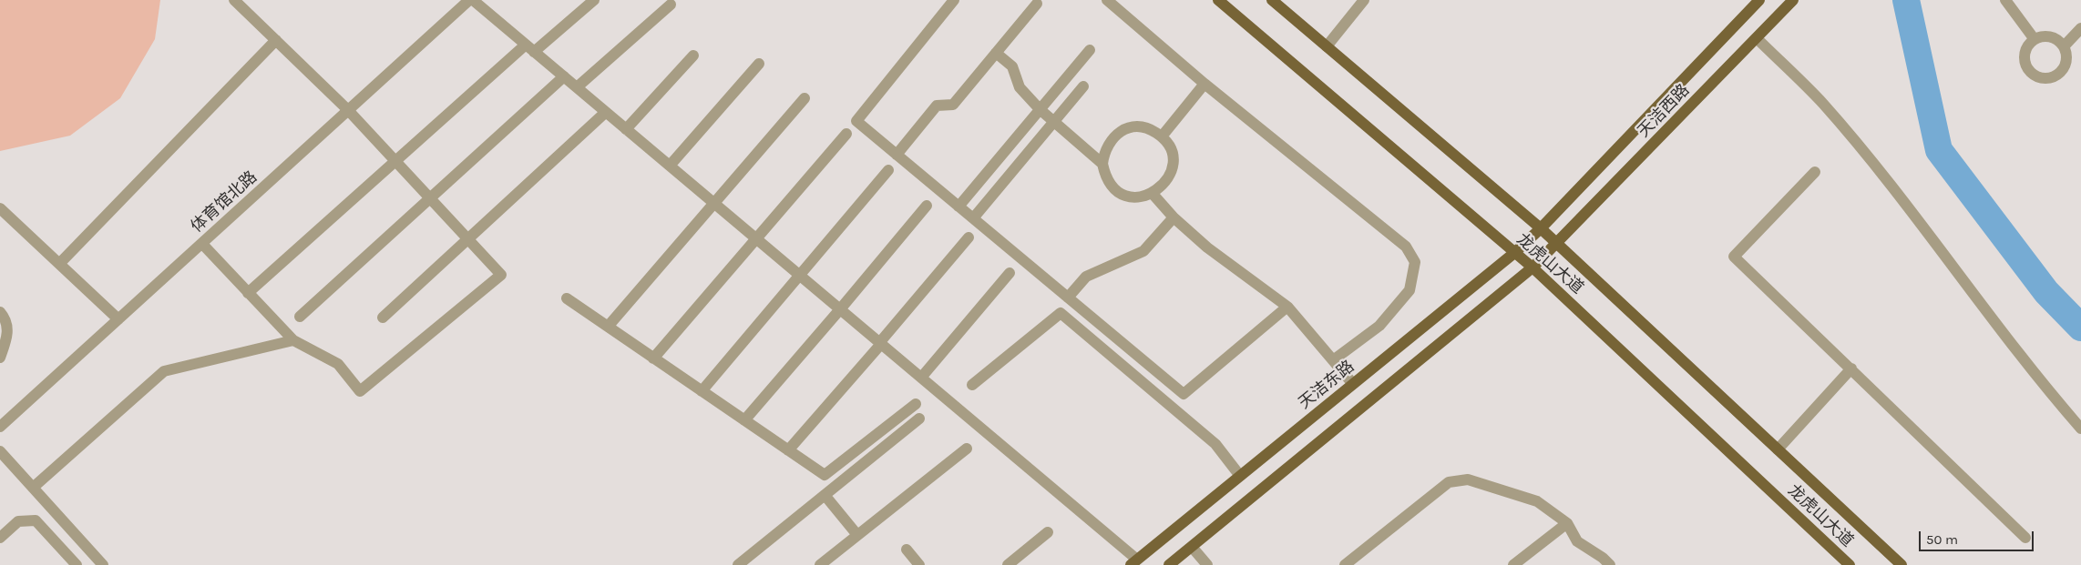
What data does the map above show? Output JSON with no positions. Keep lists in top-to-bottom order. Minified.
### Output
{"streets":{"main road":["天洁西路","龙虎山大道","天洁东路"],"street":["体育馆北路"]},"crossings":[["天洁西路","龙虎山大道"],["天洁西路","天洁东路"],["龙虎山大道","天洁东路"]],"scale_bar":"50 m"}
